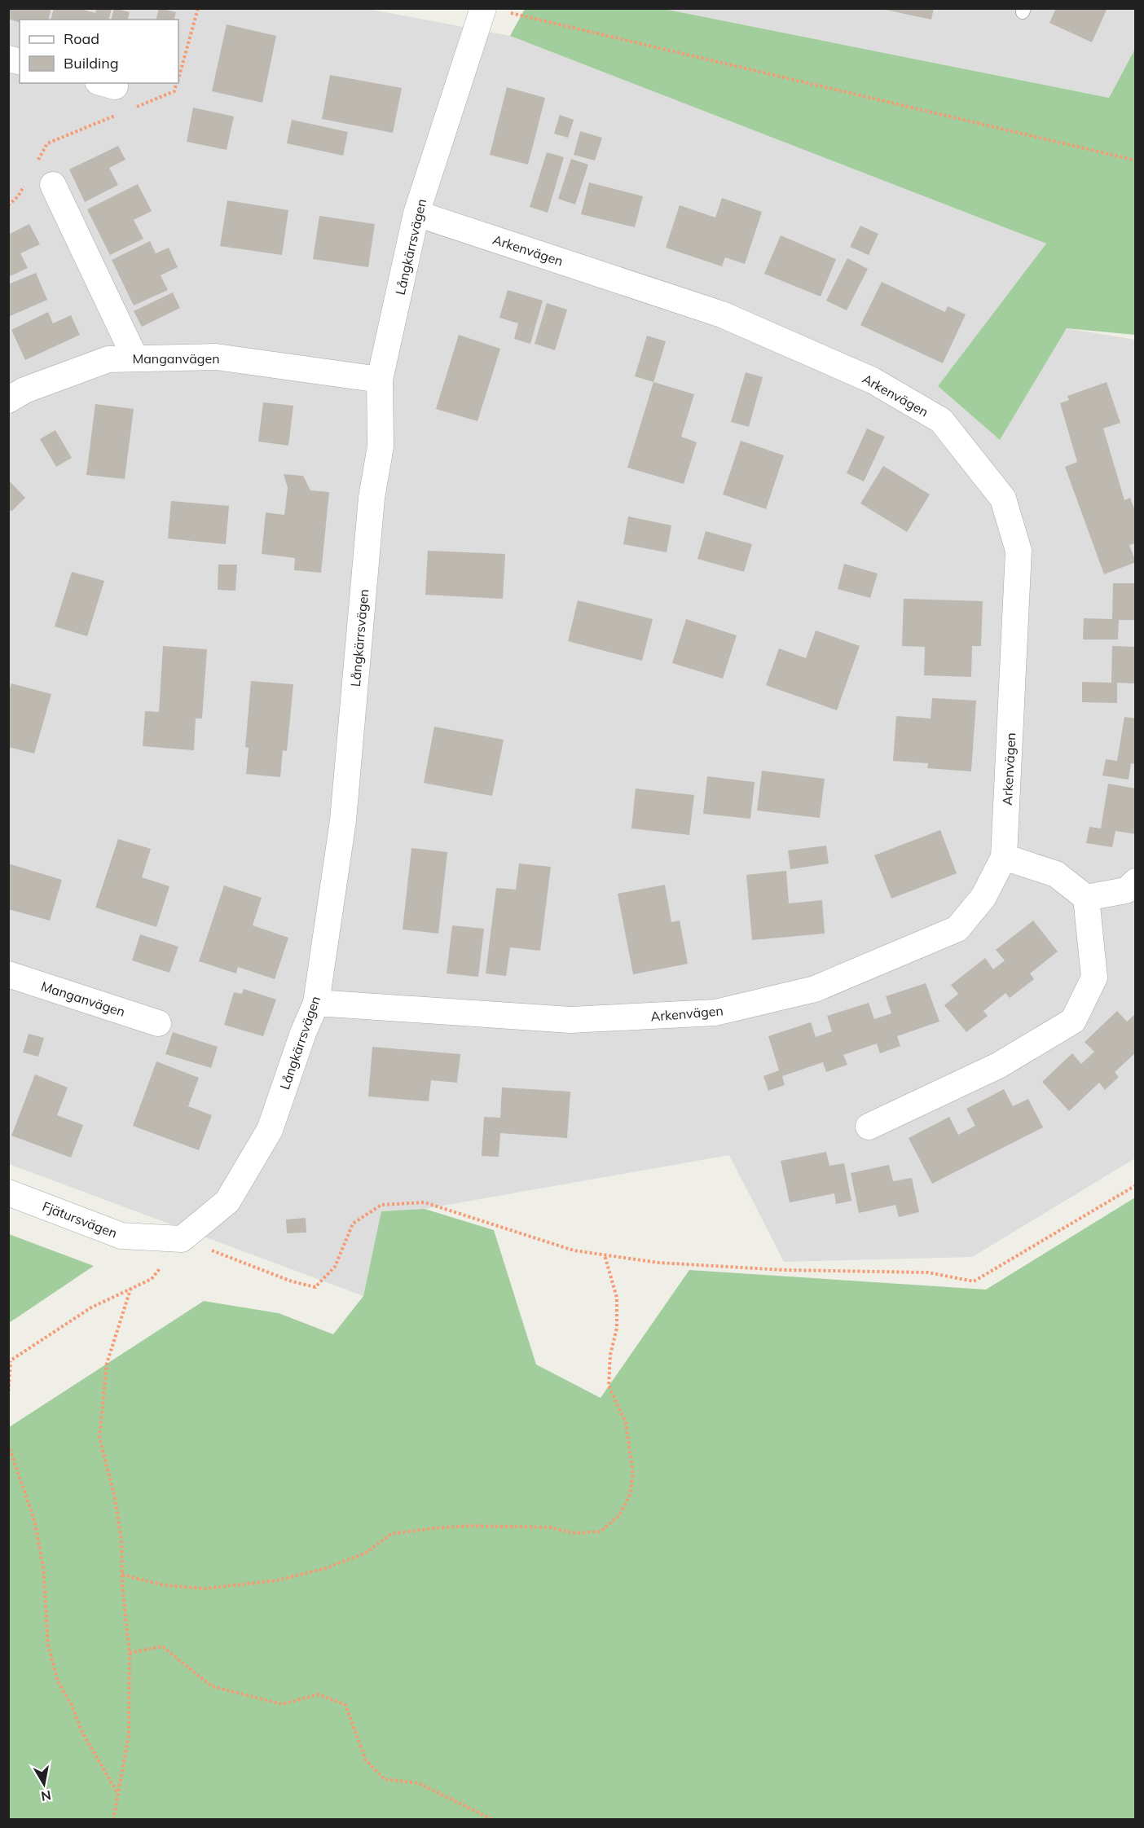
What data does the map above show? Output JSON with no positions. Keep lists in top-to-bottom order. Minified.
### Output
{"streets":{"street":["Långkärrsvägen","Arkenvägen","Manganvägen","Fjätursvägen"]},"crossings":[["Långkärrsvägen","Arkenvägen"],["Långkärrsvägen","Manganvägen"],["Långkärrsvägen","Fjätursvägen"]],"legend":["Road","Building"],"north":"bottom"}
